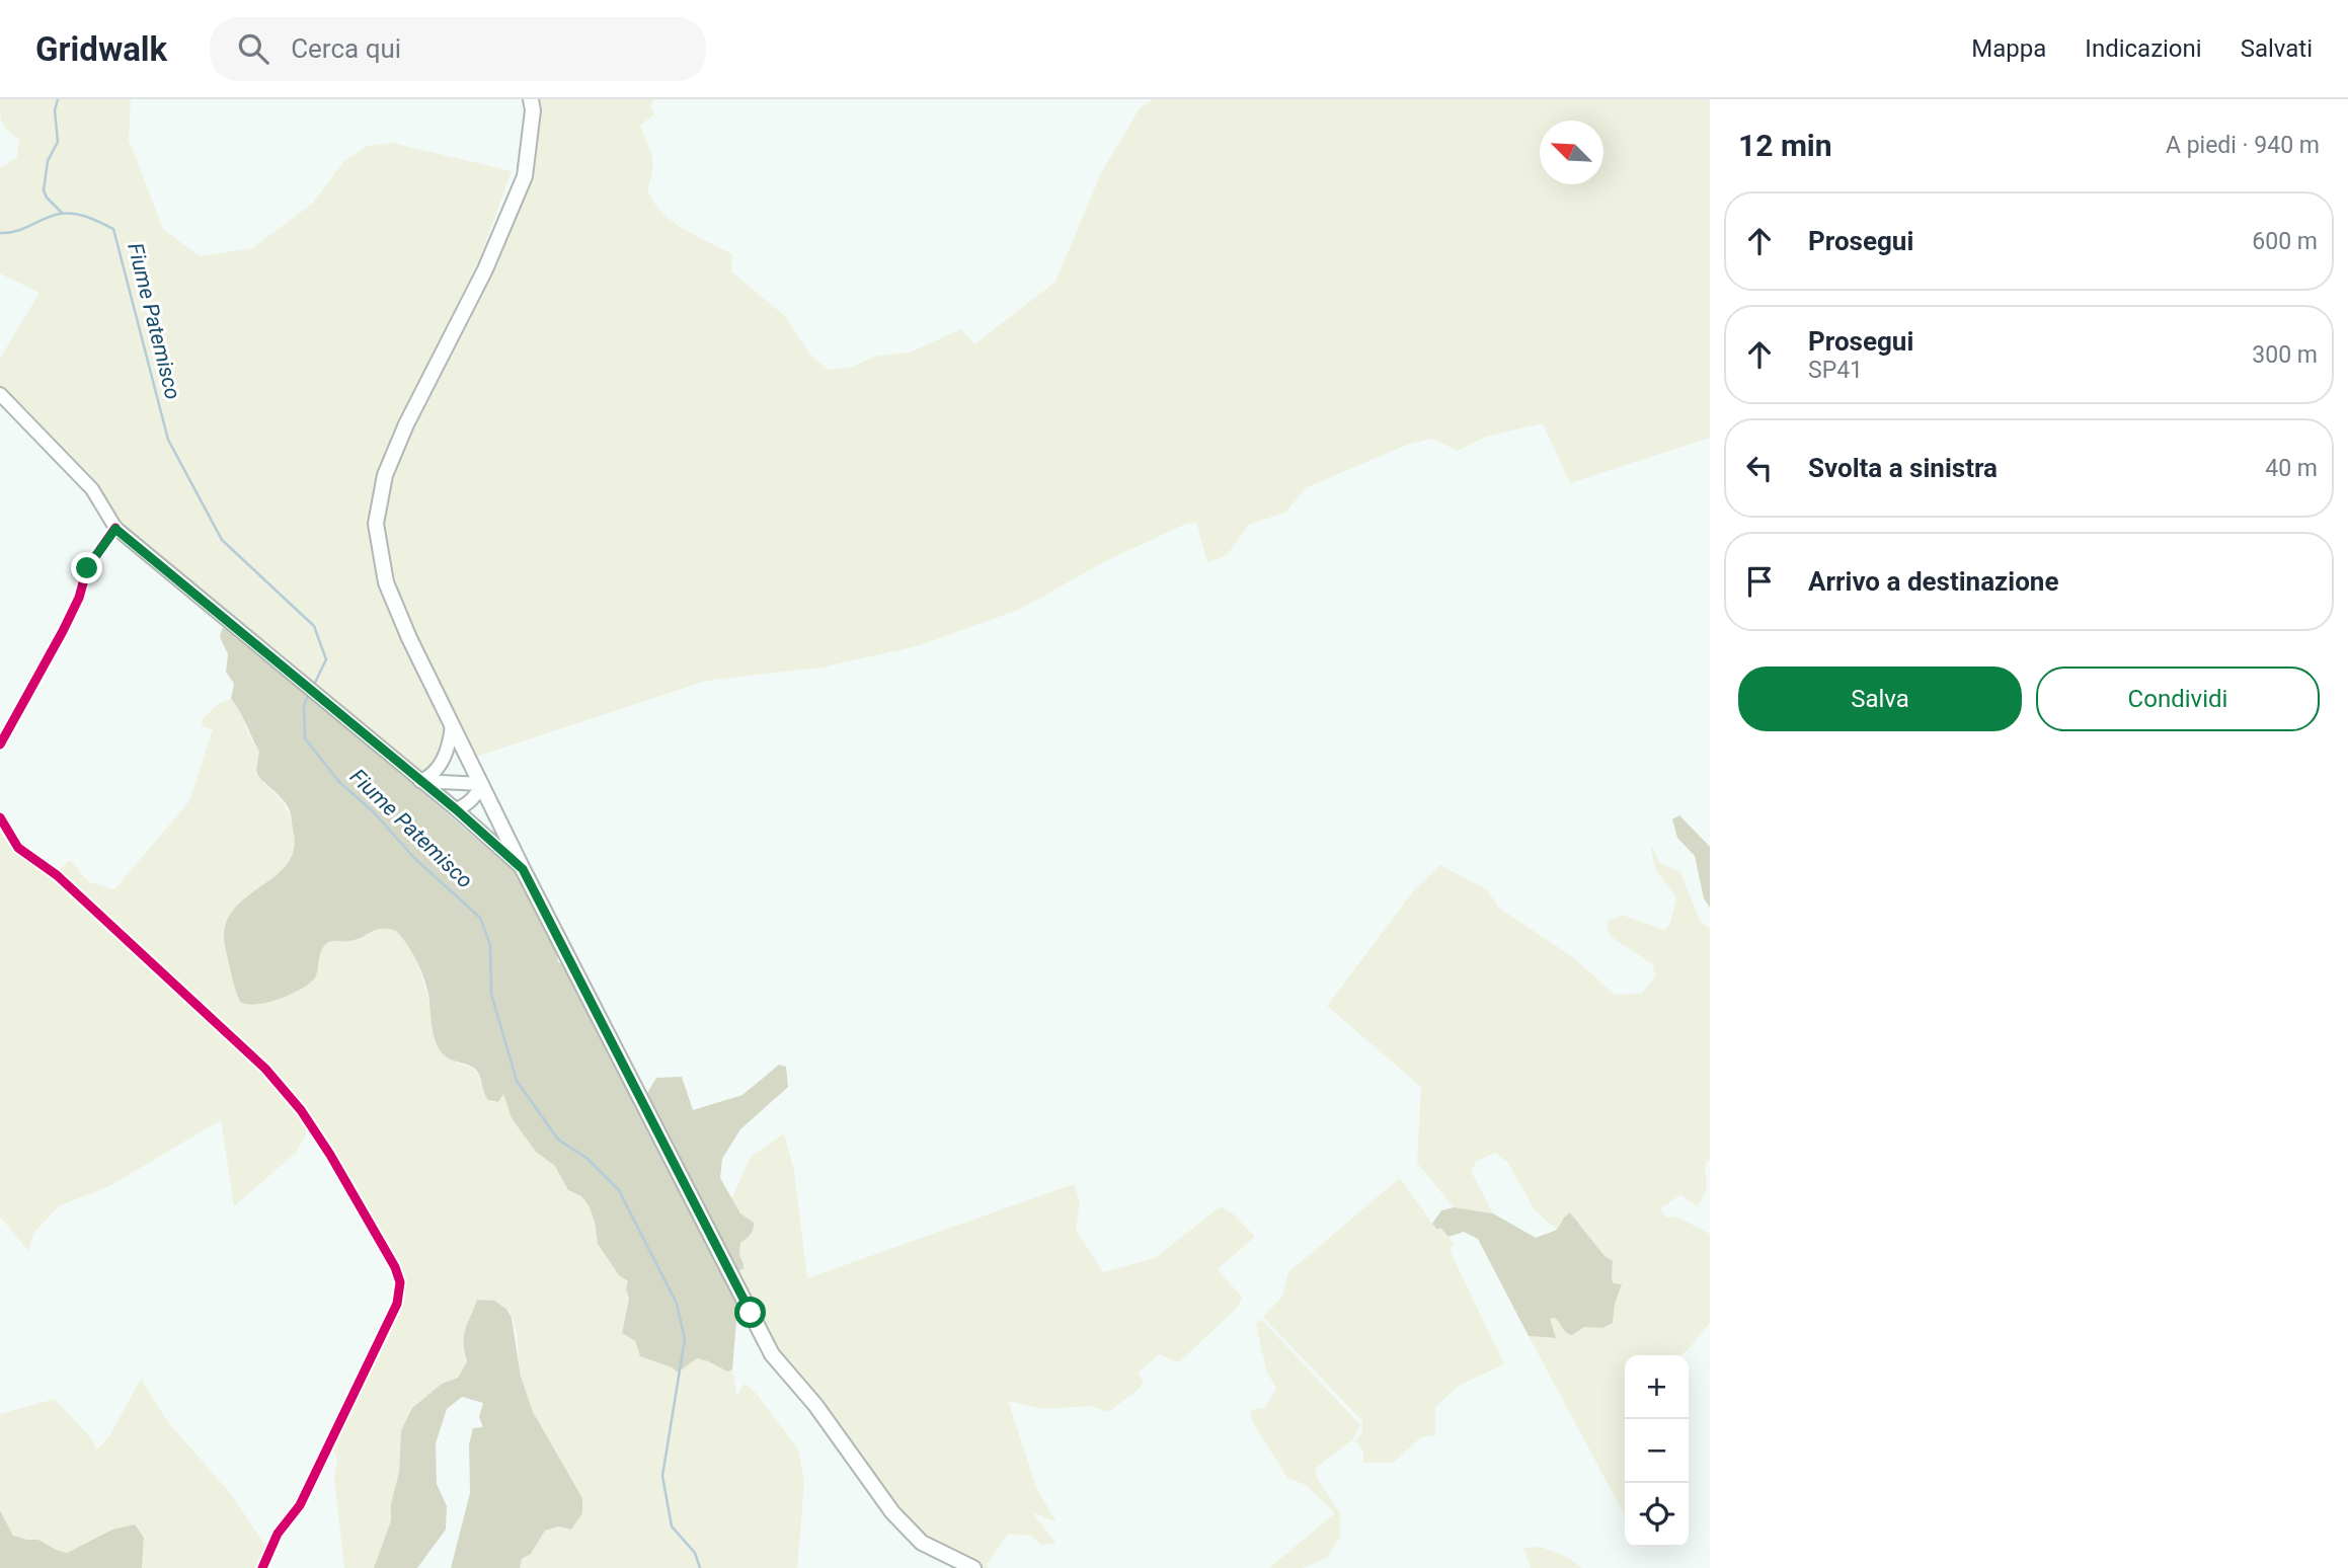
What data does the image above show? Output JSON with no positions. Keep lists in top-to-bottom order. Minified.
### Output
{"water":["Fiume Patemisco"],"north":"top left","page":{"header":"Gridwalk","search":"Cerca qui","nav":["Mappa","Indicazioni","Salvati"],"heading":["12 min","A piedi · 940 m"],"list":[["Prosegui","600 m"],["Prosegui","SP41","300 m"],["Svolta a sinistra","40 m"],"Arrivo a destinazione"],"buttons":["Salva","Condividi"],"map_buttons":["+","−"]}}
